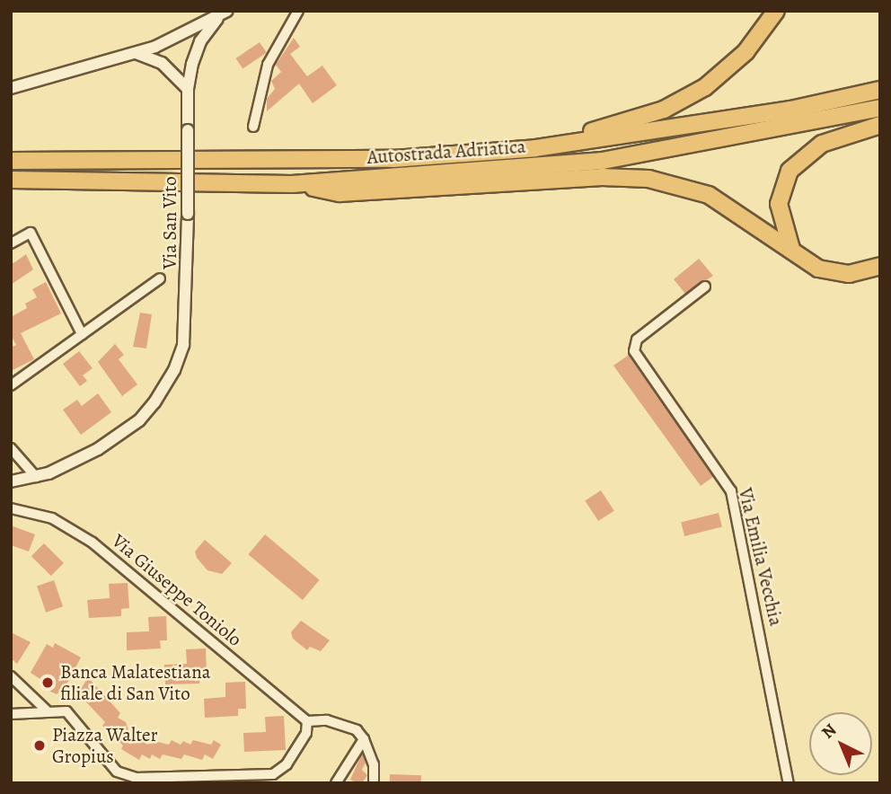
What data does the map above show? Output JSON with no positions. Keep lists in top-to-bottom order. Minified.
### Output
{"streets":{"highway":["Autostrada Adriatica"],"street":["Via San Vito","Via Emilia Vecchia","Via Giuseppe Toniolo"]},"places":["Banca Malatestiana filiale di San Vito","Piazza Walter Gropius"],"north":"top left"}
